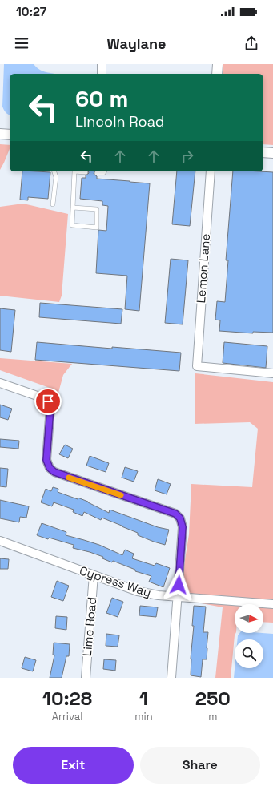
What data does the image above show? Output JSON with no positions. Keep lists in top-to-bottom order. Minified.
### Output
{"streets":{"street":["Lemon Lane","Cypress Way","Lime Road"]},"crossings":[["Cypress Way","Lime Road"]],"north":"right","page":{"status":"10:27","header":"Waylane","turn":["60 m","Lincoln Road"],"eta":["10:28","Arrival","1","min","250","m"],"buttons":["Exit","Share"]}}
